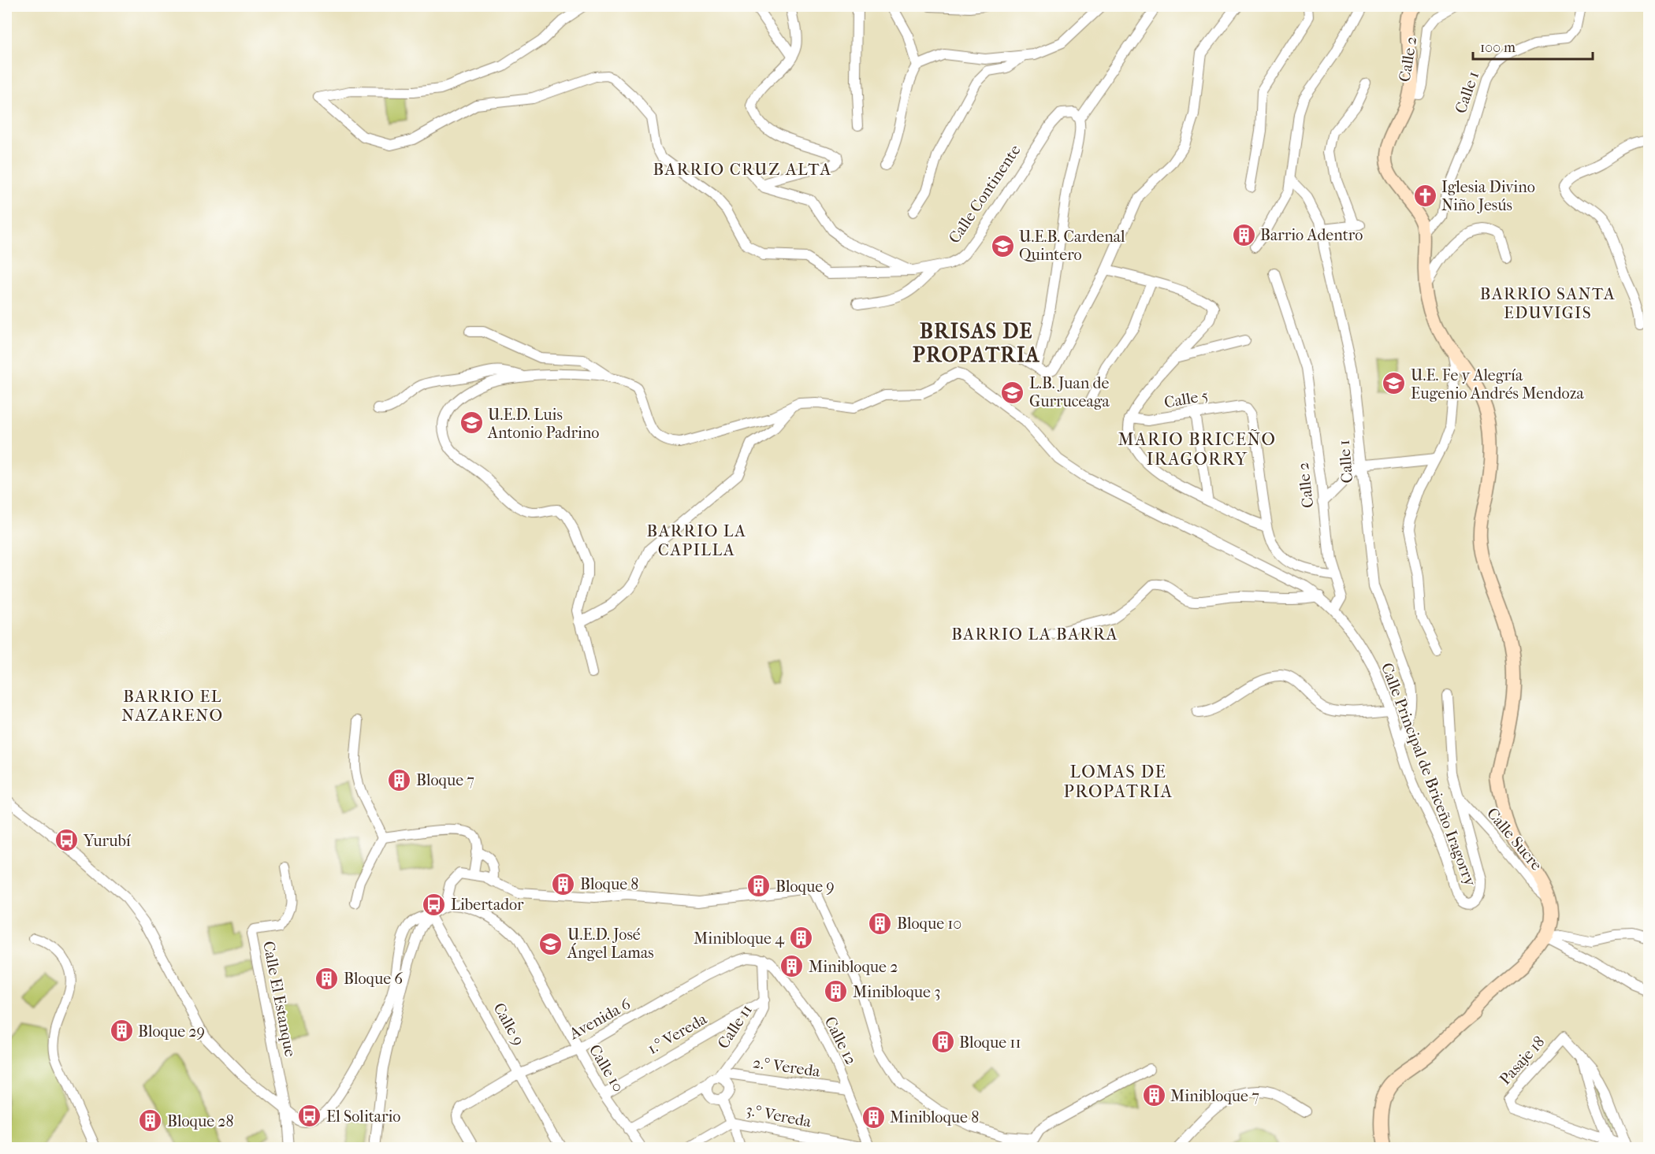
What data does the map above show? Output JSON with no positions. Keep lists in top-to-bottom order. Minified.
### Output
{"streets":{"street":["Calle 2","Calle 1","Calle Continente","Calle 5","Calle Principal de Briceño Iragorry","Calle Sucre","Calle El Estanque","Avenida 6","Calle 9","Calle 11","1.° Vereda","Calle 12","Pasaje 18","2.° Vereda","Calle 10","3.° Vereda"]},"crossings":[["Calle 2","Calle Principal de Briceño Iragorry"],["Calle 1","Calle Principal de Briceño Iragorry"],["Calle Principal de Briceño Iragorry","Calle Sucre"],["Avenida 6","Calle 9"],["Avenida 6","Calle 11"],["Avenida 6","Calle 12"],["Avenida 6","Calle 10"],["Calle 11","1.° Vereda"],["Calle 11","Calle 12"],["Calle 11","2.° Vereda"],["1.° Vereda","Calle 10"],["Calle 12","2.° Vereda"],["Calle 12","3.° Vereda"]],"districts":["BARRIO CRUZ ALTA","BARRIO SANTA EDUVIGIS","BRISAS DE PROPATRIA","MARIO BRICEÑO IRAGORRY","BARRIO LA CAPILLA","BARRIO LA BARRA","BARRIO EL NAZARENO","LOMAS DE PROPATRIA"],"places":{"church":["Iglesia Divino Niño Jesús"],"building":["Barrio Adentro","Bloque 7","Bloque 8","Bloque 9","Bloque 10","Minibloque 4","Minibloque 2","Bloque 6","Minibloque 3","Bloque 29","Bloque 11","Minibloque 7","Minibloque 8","Bloque 28"],"school or university":["U.E.B. Cardenal Quintero","U.E. Fe y Alegría Eugenio Andrés Mendoza","L.B. Juan de Gurruceaga","U.E.D. Luis Antonio Padrino","U.E.D. José Ángel Lamas"],"bus stop":["Yurubí","Libertador","El Solitario"]},"scale_bar":"100 m"}
